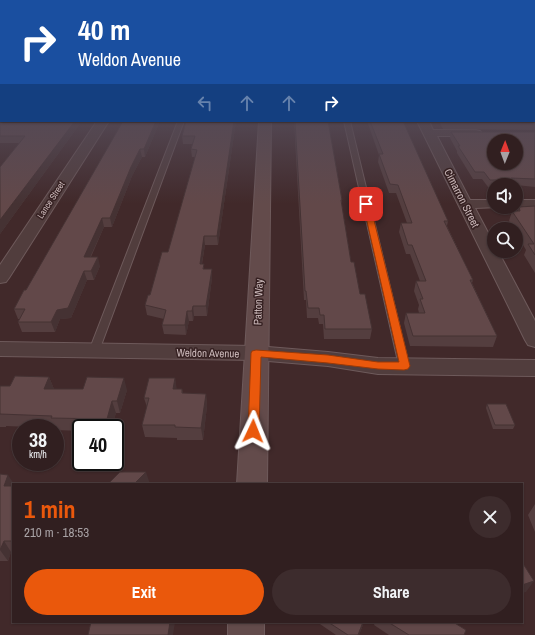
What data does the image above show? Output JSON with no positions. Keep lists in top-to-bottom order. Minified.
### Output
{"streets":{"street":["Cimarron Street","Lance Street","Patton Way","Weldon Avenue"]},"crossings":[["Patton Way","Weldon Avenue"]],"north":"top","page":{"turn":["40 m","Weldon Avenue"],"speed":"38 km/h","limit":"40","heading":["1 min","210 m · 18:53"],"buttons":["Exit","Share"]}}
